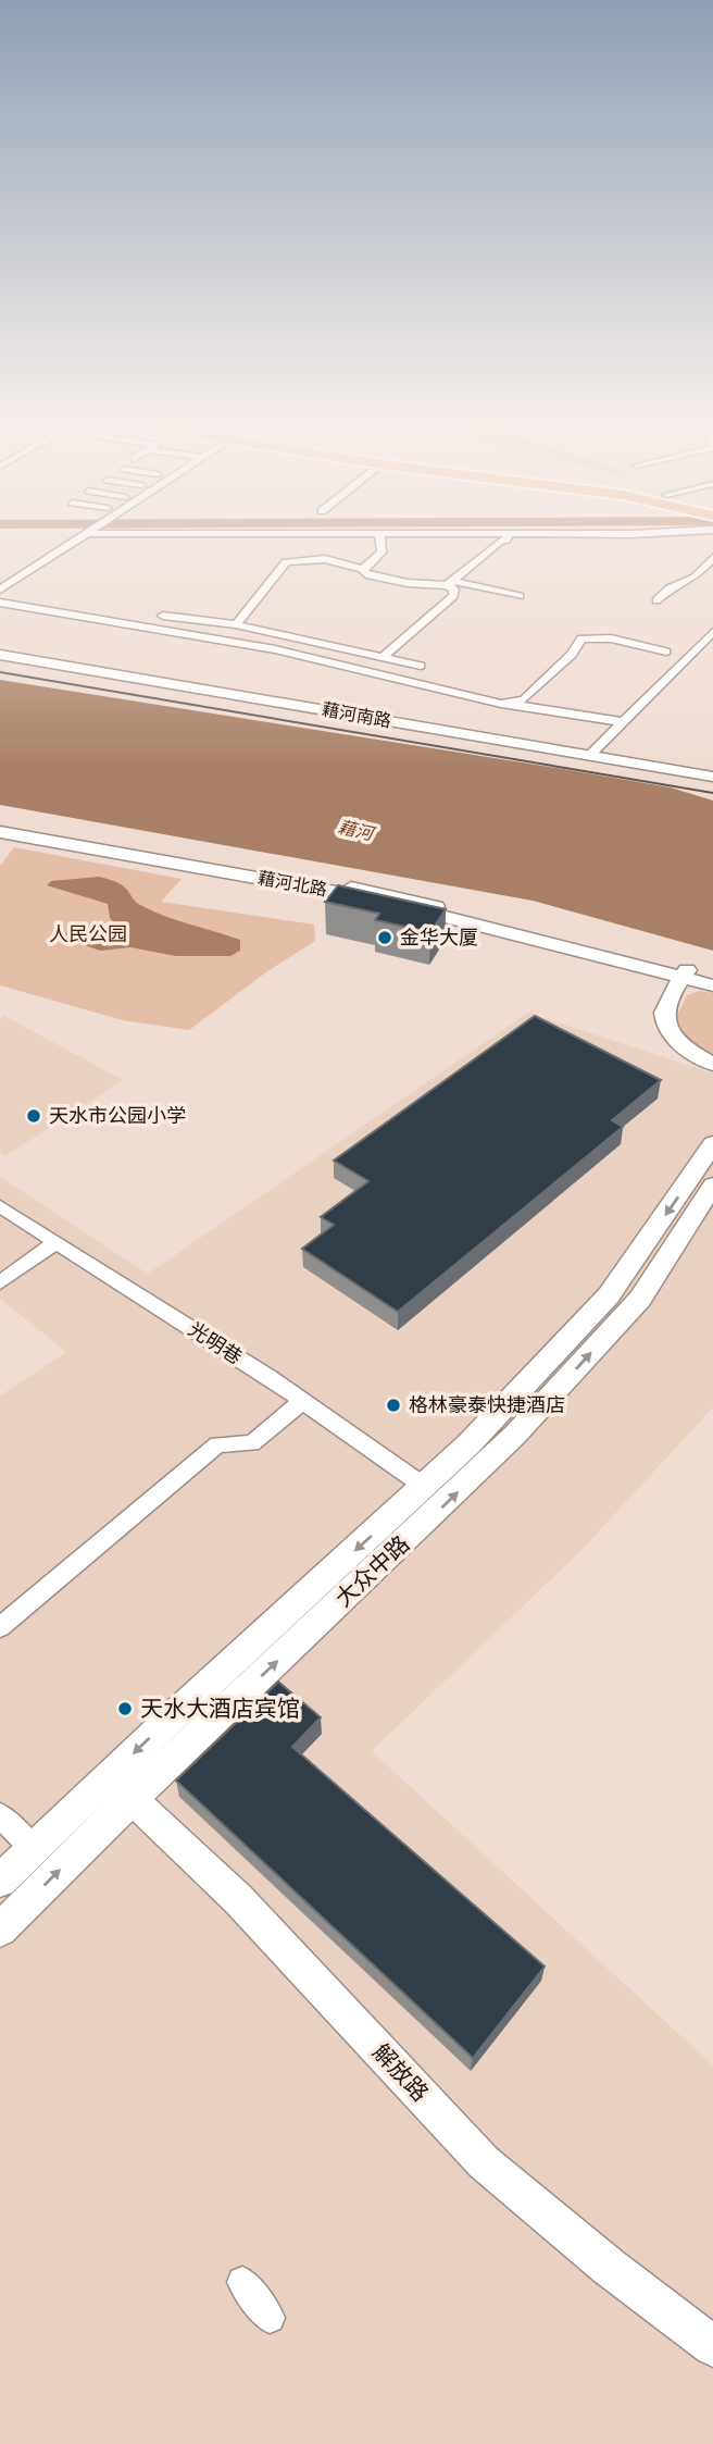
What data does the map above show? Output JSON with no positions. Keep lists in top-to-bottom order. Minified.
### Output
{"streets":{"main road":["藉河南路","藉河北路","大众中路","解放路"],"street":["光明巷"]},"crossings":[["光明巷","大众中路"],["大众中路","解放路"]],"water":["藉河"],"parks":["人民公园"],"places":["金华大厦","天水市公园小学","格林豪泰快捷酒店","天水大酒店宾馆"]}
